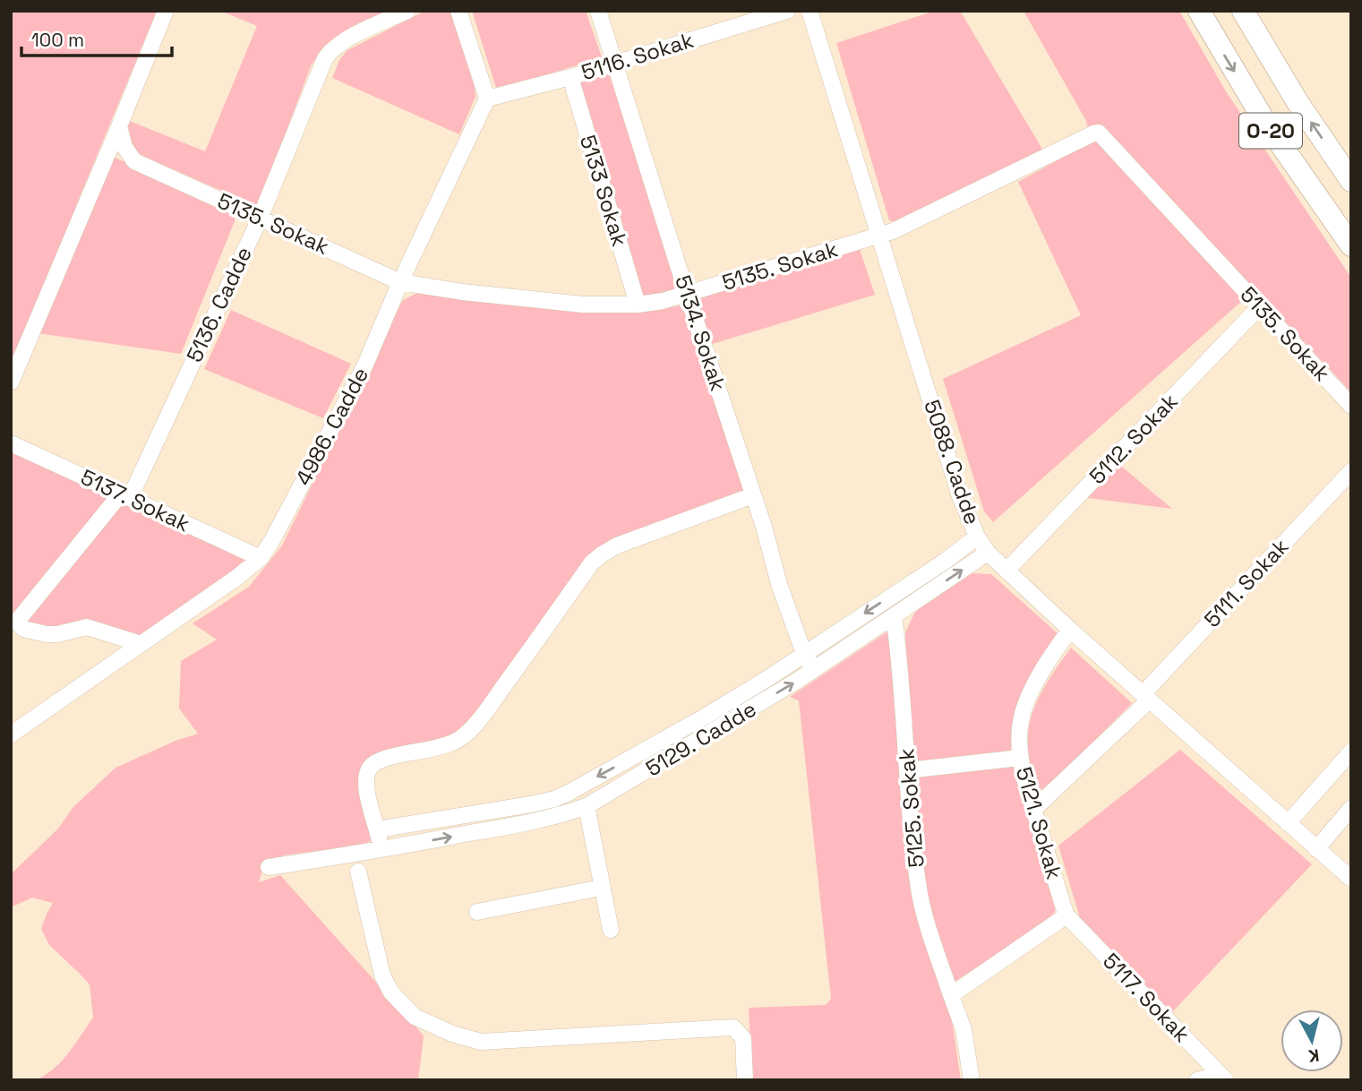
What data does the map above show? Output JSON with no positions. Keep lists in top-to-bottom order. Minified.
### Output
{"streets":{"highway":["O-20"],"street":["5116. Sokak","5133 Sokak","5135. Sokak","5136. Cadde","5134. Sokak","4986. Cadde","5112. Sokak","5088. Cadde","5137. Sokak","5111. Sokak","5129. Cadde","5125. Sokak","5121. Sokak","5117. Sokak"]},"crossings":[["5116. Sokak","5133 Sokak"],["5116. Sokak","5134. Sokak"],["5116. Sokak","4986. Cadde"],["5133 Sokak","5135. Sokak"],["5135. Sokak","5136. Cadde"],["5135. Sokak","5134. Sokak"],["5135. Sokak","4986. Cadde"],["5135. Sokak","5112. Sokak"],["5135. Sokak","5088. Cadde"],["5136. Cadde","4986. Cadde"],["5136. Cadde","5137. Sokak"],["5134. Sokak","5129. Cadde"],["4986. Cadde","5137. Sokak"],["5112. Sokak","5088. Cadde"],["5088. Cadde","5111. Sokak"],["5088. Cadde","5129. Cadde"],["5088. Cadde","5121. Sokak"],["5111. Sokak","5121. Sokak"],["5129. Cadde","5125. Sokak"],["5121. Sokak","5117. Sokak"]],"scale_bar":"100 m","north":"bottom"}
